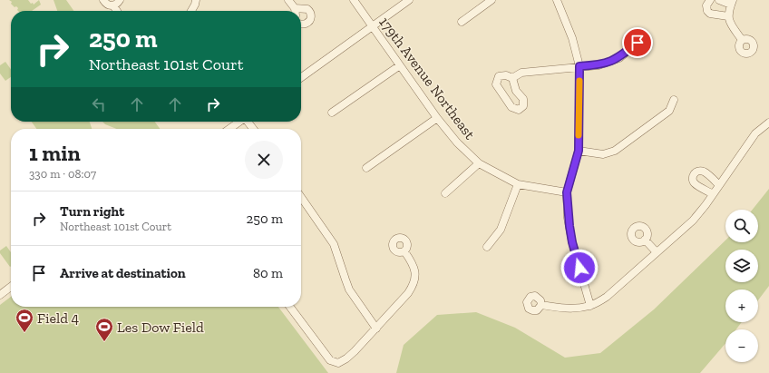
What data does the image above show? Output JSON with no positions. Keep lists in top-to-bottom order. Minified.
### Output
{"streets":{"street":["179th Avenue Northeast"]},"places":{"sports":["Field 4","Les Dow Field"]},"page":{"turn":["250 m","Northeast 101st Court"],"heading":["1 min","330 m · 08:07"],"list":[{"name":"Turn right","note":"Northeast 101st Court","value":"250 m"},{"name":"Arrive at destination","value":"80 m"}],"map_buttons":["+","−"]}}
